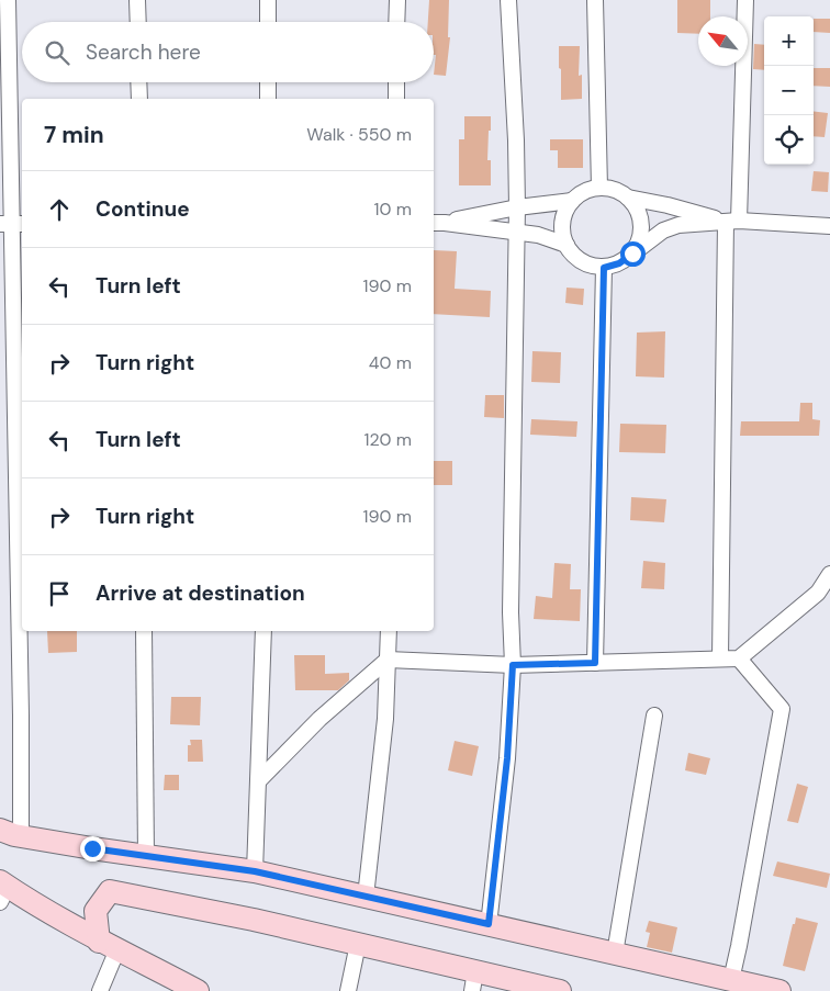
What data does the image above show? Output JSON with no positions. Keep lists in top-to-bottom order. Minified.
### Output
{"north":"top left","page":{"map_buttons":["+","−"],"search":"Search here","heading":["7 min","Walk · 550 m"],"list":[["Continue","10 m"],["Turn left","190 m"],["Turn right","40 m"],["Turn left","120 m"],["Turn right","190 m"],"Arrive at destination"]}}
